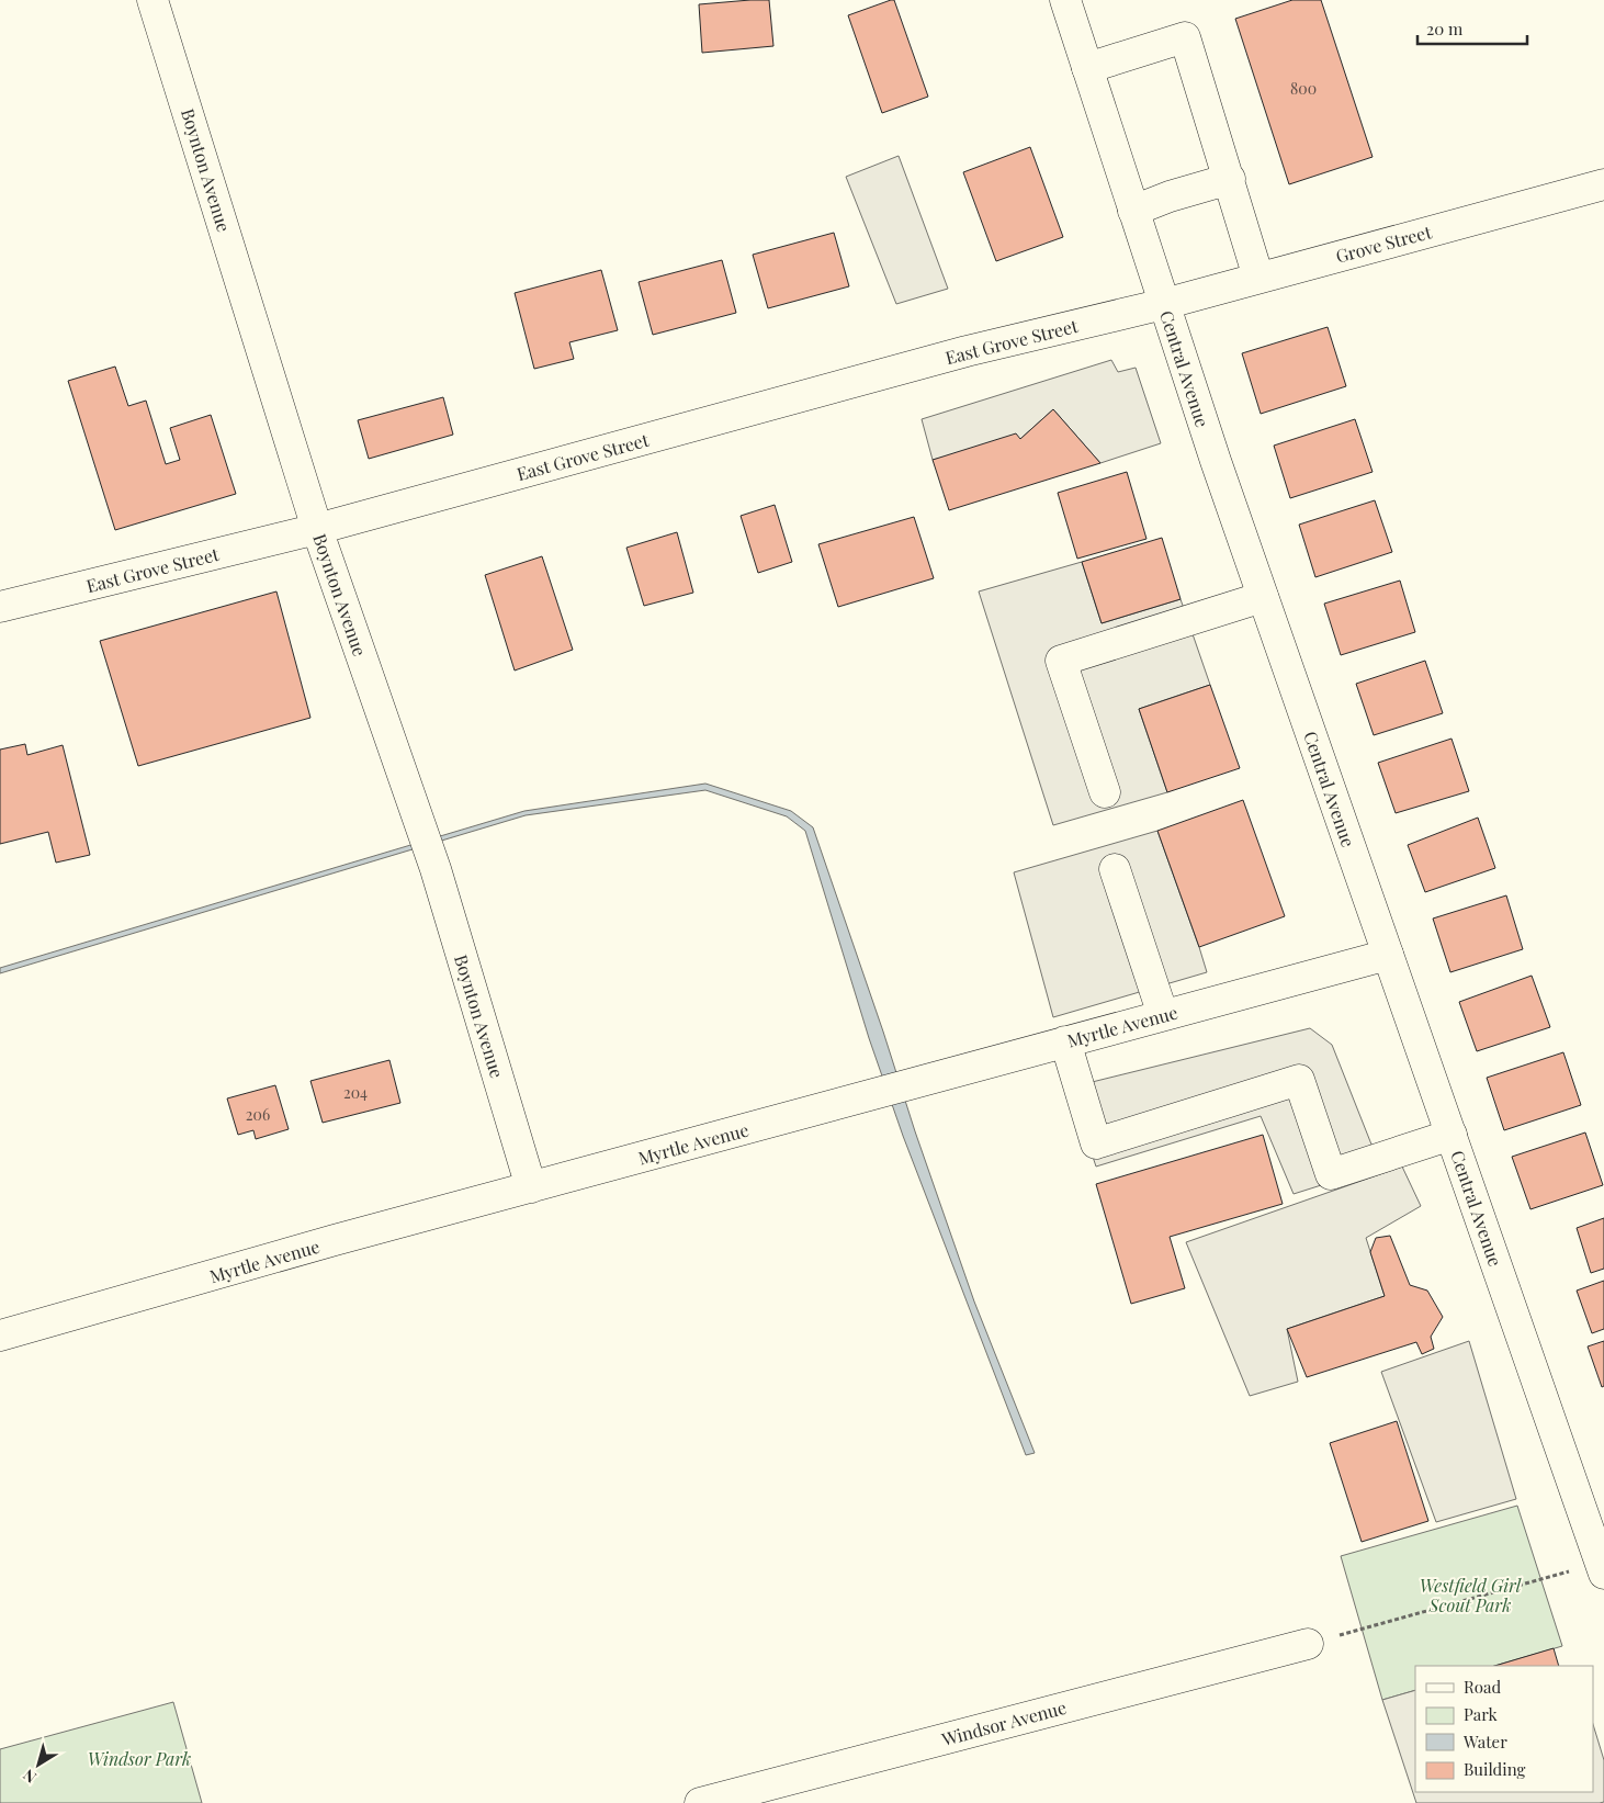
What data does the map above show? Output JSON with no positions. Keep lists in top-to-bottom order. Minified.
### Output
{"streets":{"street":["Boynton Avenue","Grove Street","East Grove Street","Central Avenue","Myrtle Avenue","Windsor Avenue"]},"crossings":[["Boynton Avenue","East Grove Street"],["Boynton Avenue","Myrtle Avenue"],["Grove Street","East Grove Street"],["Grove Street","Central Avenue"],["East Grove Street","Central Avenue"],["Central Avenue","Myrtle Avenue"]],"parks":["Westfield Girl Scout Park","Windsor Park"],"house_numbers":["800","204","206"],"legend":["Road","Park","Water","Building"],"scale_bar":"20 m","north":"bottom left"}
